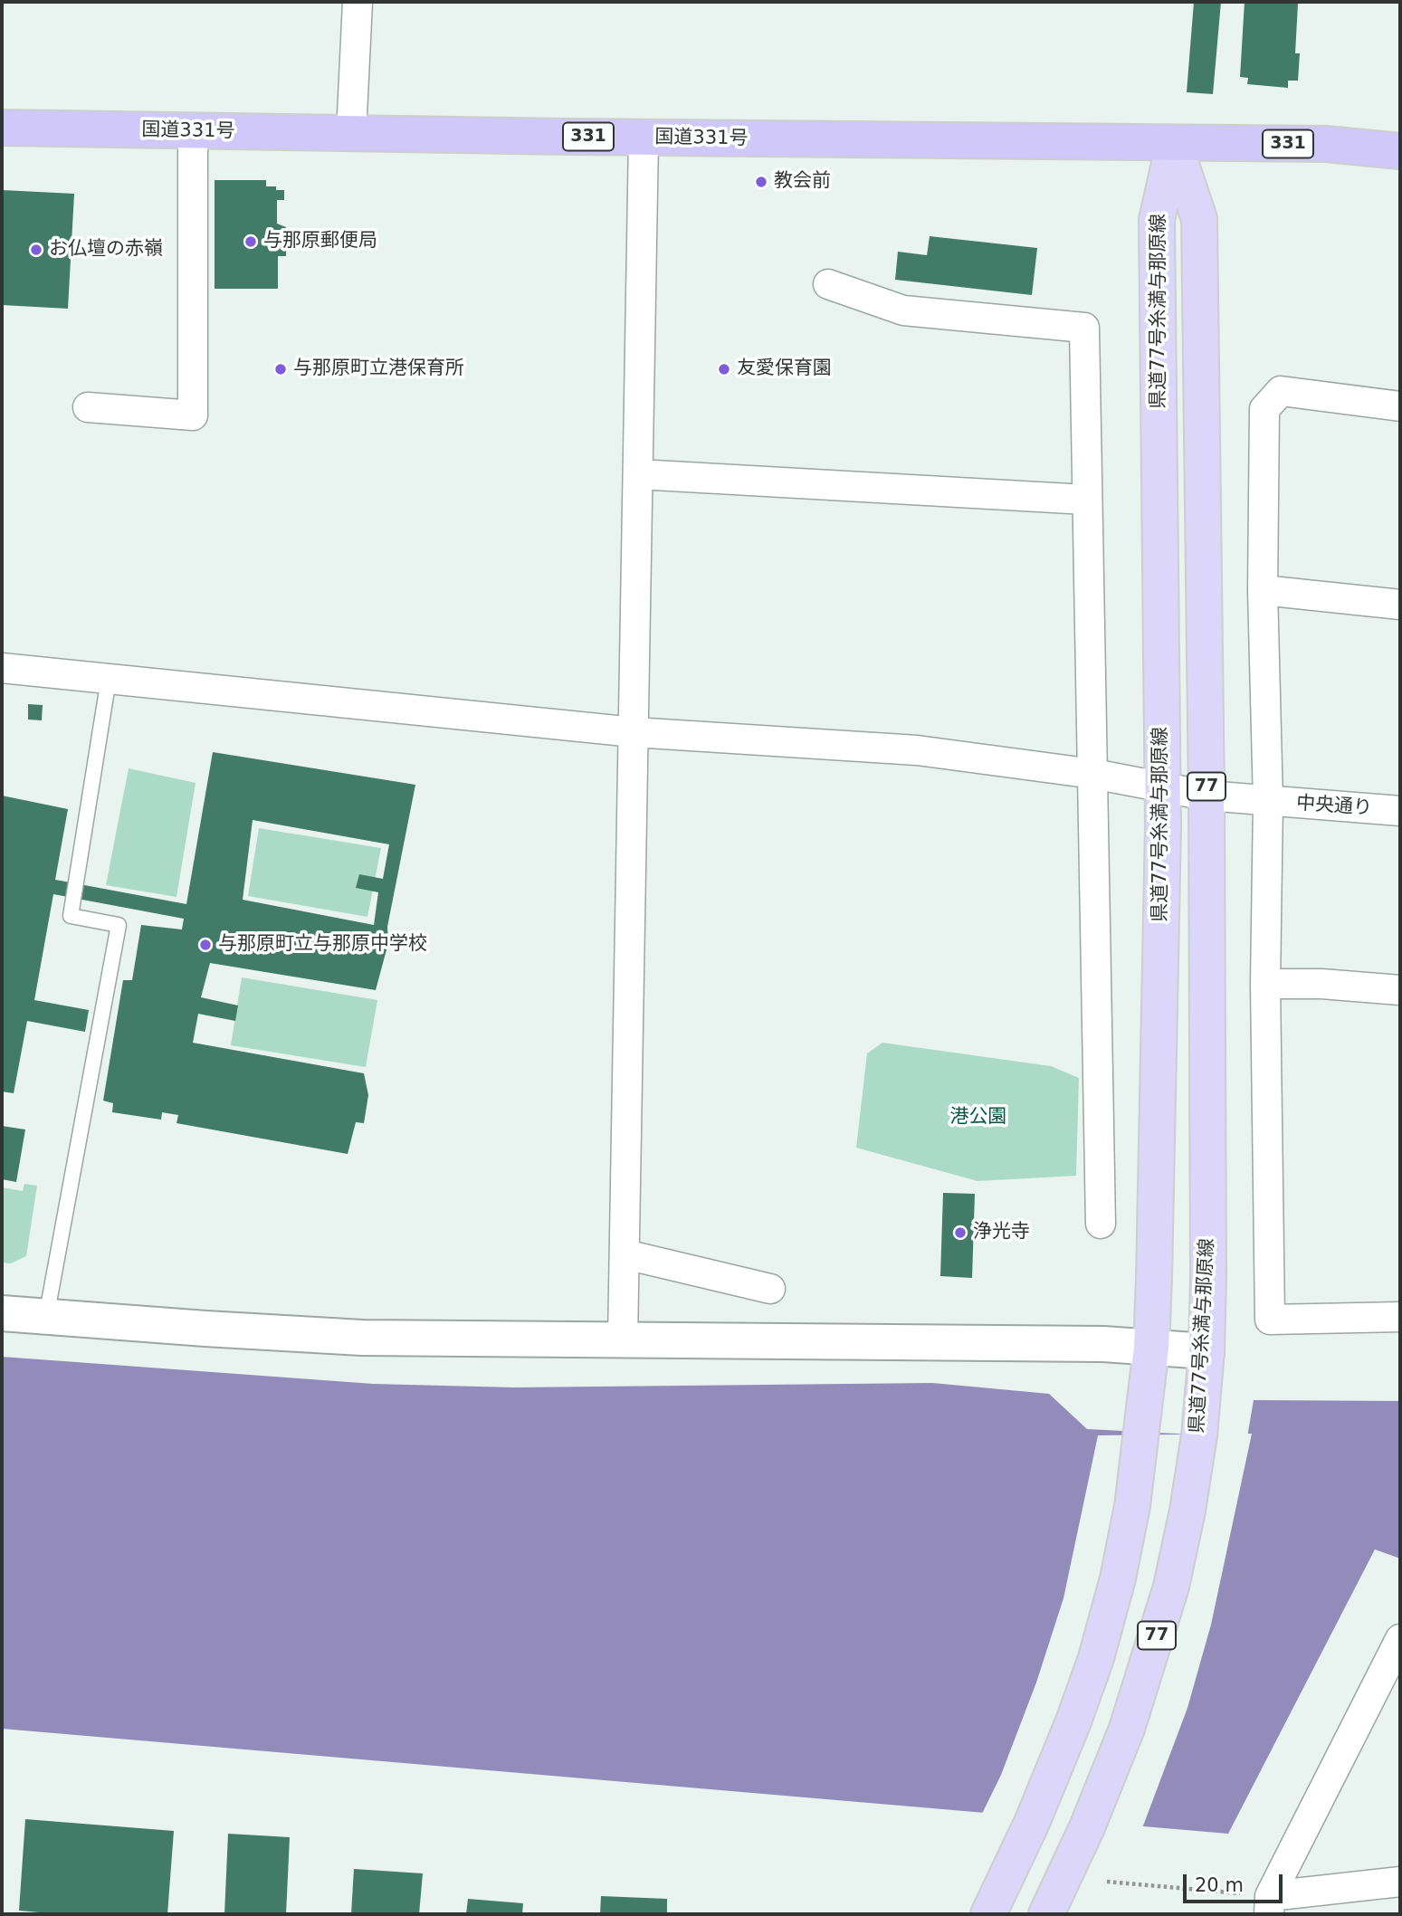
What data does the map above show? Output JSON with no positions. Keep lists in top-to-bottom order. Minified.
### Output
{"streets":{"highway":["国道331号","331"],"main road":["県道77号糸満与那原線","77"],"street":["中央通り"]},"crossings":[["国道331号","県道77号糸満与那原線"],["県道77号糸満与那原線","中央通り"]],"parks":["港公園"],"places":["教会前","与那原郵便局","お仏壇の赤嶺","与那原町立港保育所","友愛保育園","与那原町立与那原中学校","浄光寺"],"scale_bar":"20 m"}
